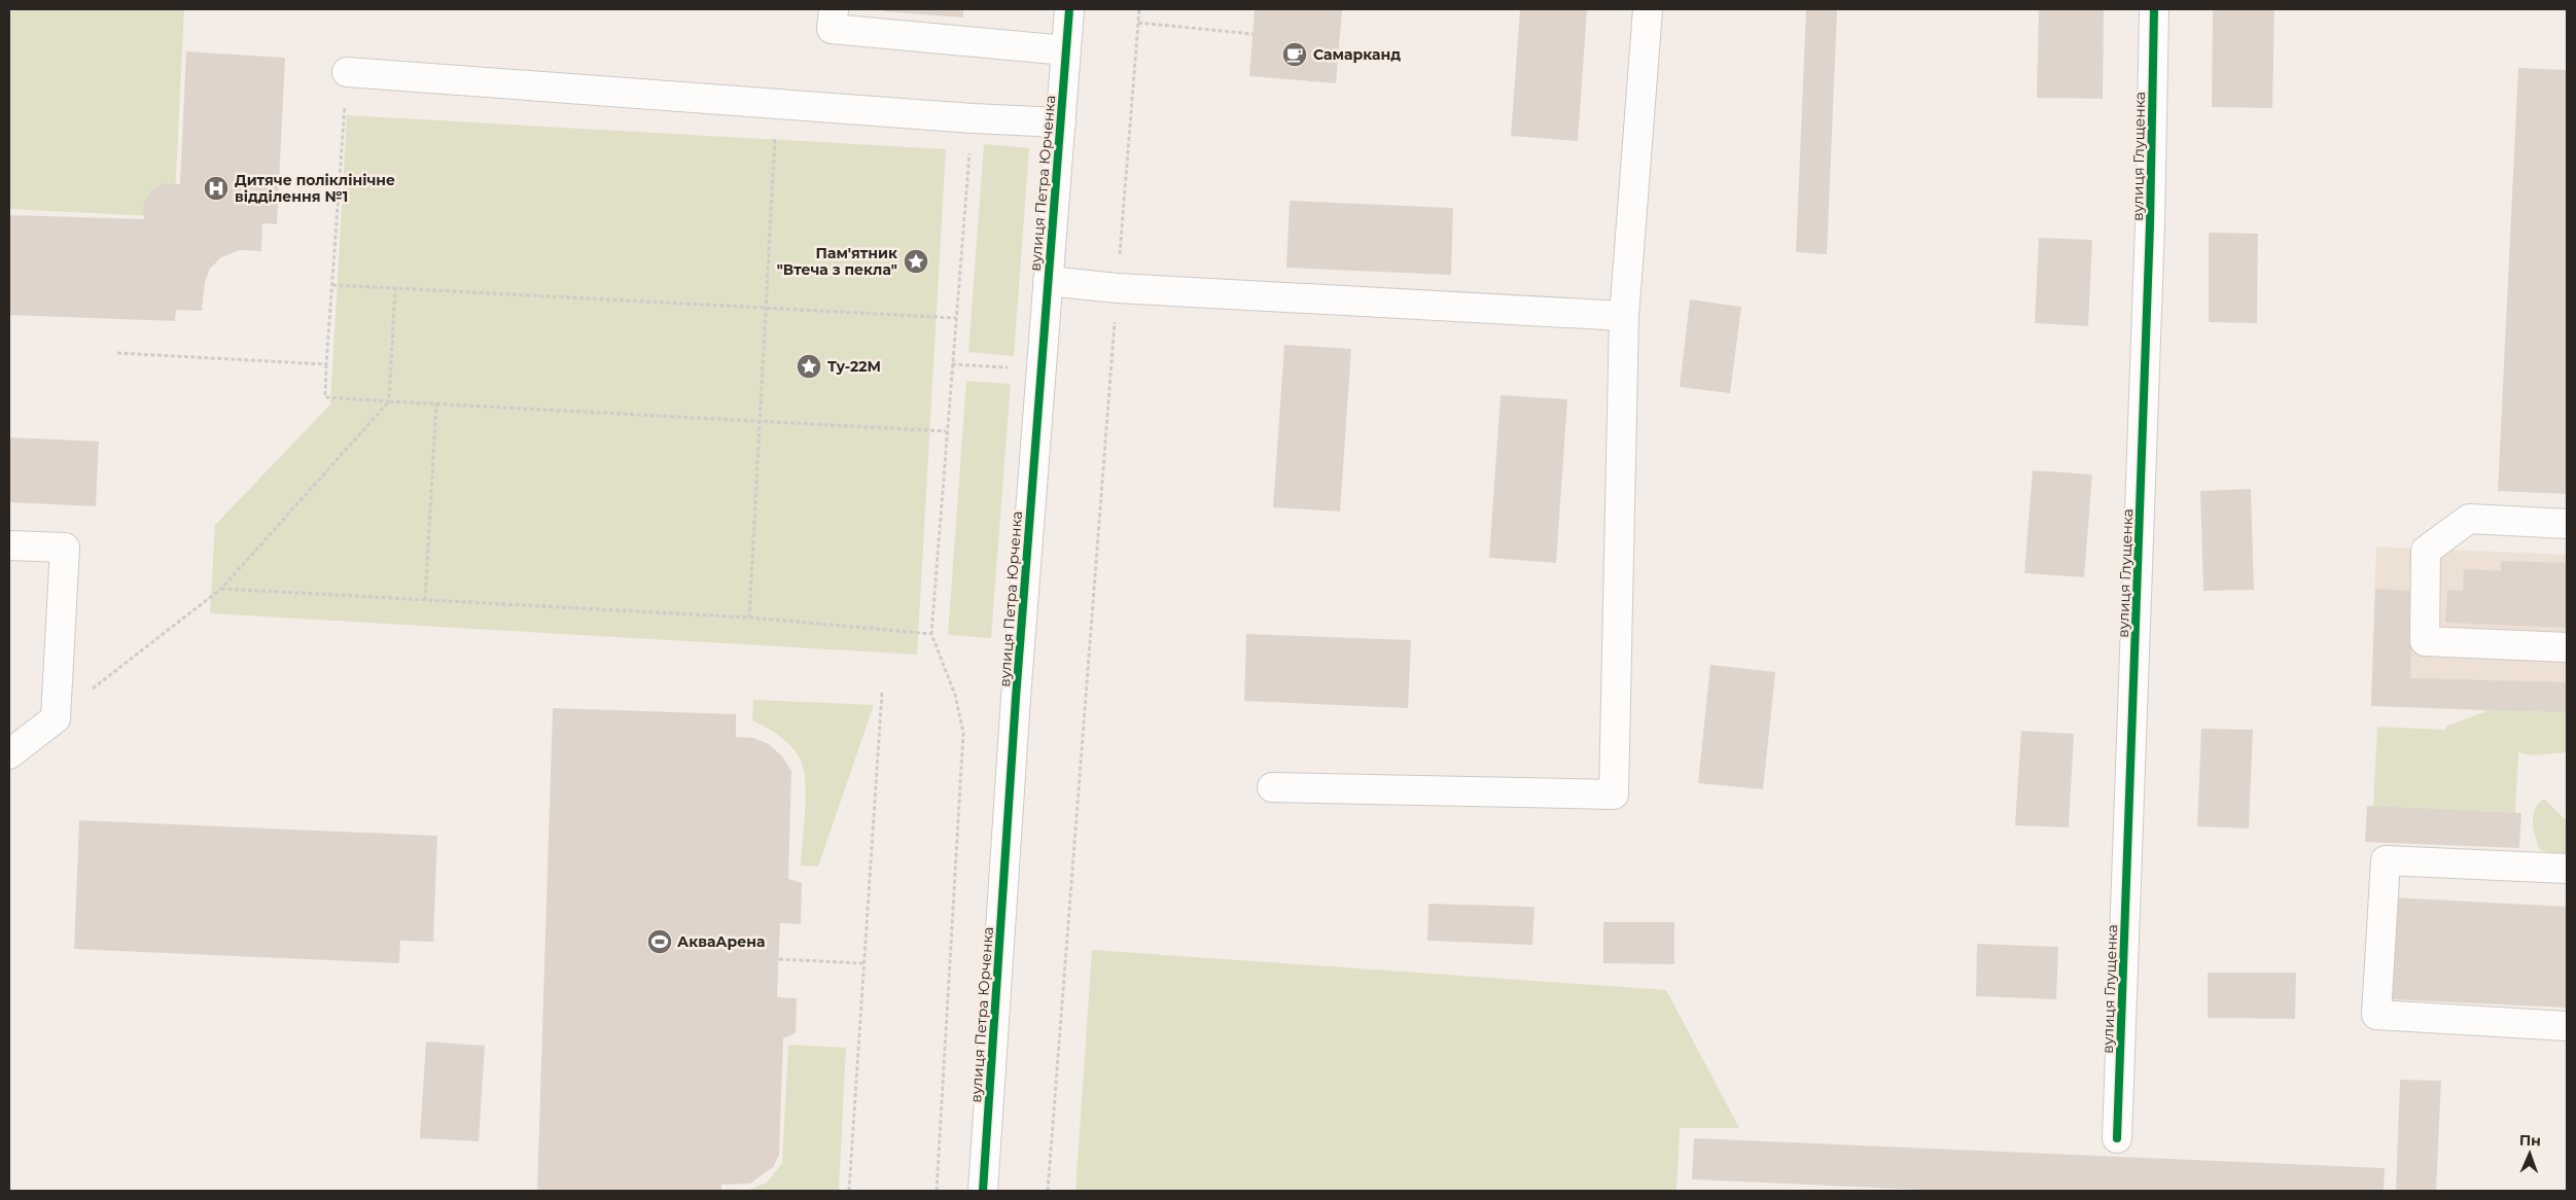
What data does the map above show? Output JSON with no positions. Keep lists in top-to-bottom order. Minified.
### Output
{"streets":{"street":["вулиця Глущенка","вулиця Петра Юрченка"]},"places":{"cafe":["Самарканд"],"hospital":["Дитяче поліклінічне відділення №1"],"place":["Пам'ятник \"Втеча з пекла\"","Ту-22М"],"sports":["АкваАрена"]},"north":"top"}
